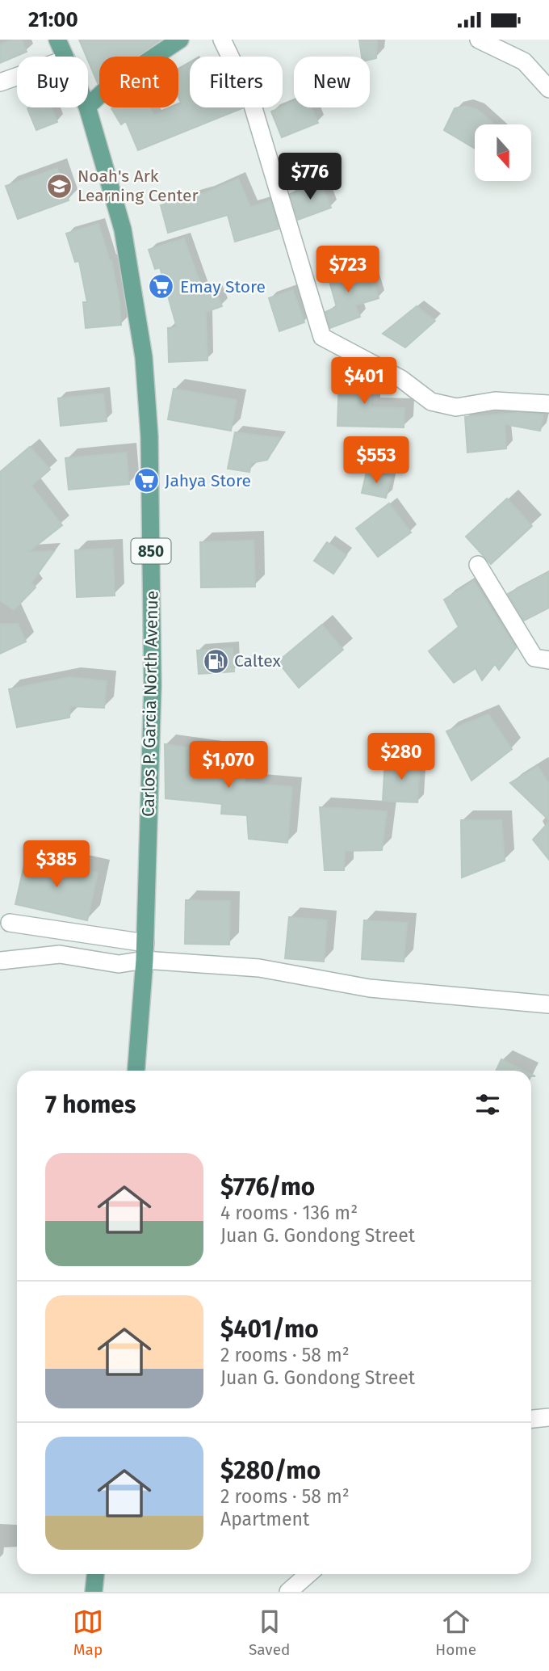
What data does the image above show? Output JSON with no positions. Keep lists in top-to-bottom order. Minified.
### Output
{"streets":{"main road":["850","Carlos P. Garcia North Avenue"]},"places":{"school or university":["Noah's Ark Learning Center"],"supermarket":["Emay Store","Jahya Store"],"fuel station":["Caltex"]},"north":"bottom","page":{"status":"21:00","chip":["Buy","Rent","Filters","New"],"price":["$776","$723","$401","$553","$280","$1,070","$385"],"heading":"7 homes","list":[{"name":"$776/mo","note":"4 rooms · 136 m² · Juan G. Gondong Street"},{"name":"$401/mo","note":"2 rooms · 58 m² · Juan G. Gondong Street"},{"name":"$280/mo","note":"2 rooms · 58 m² · Apartment"}],"tabs":["Map","Saved","Home"]}}
